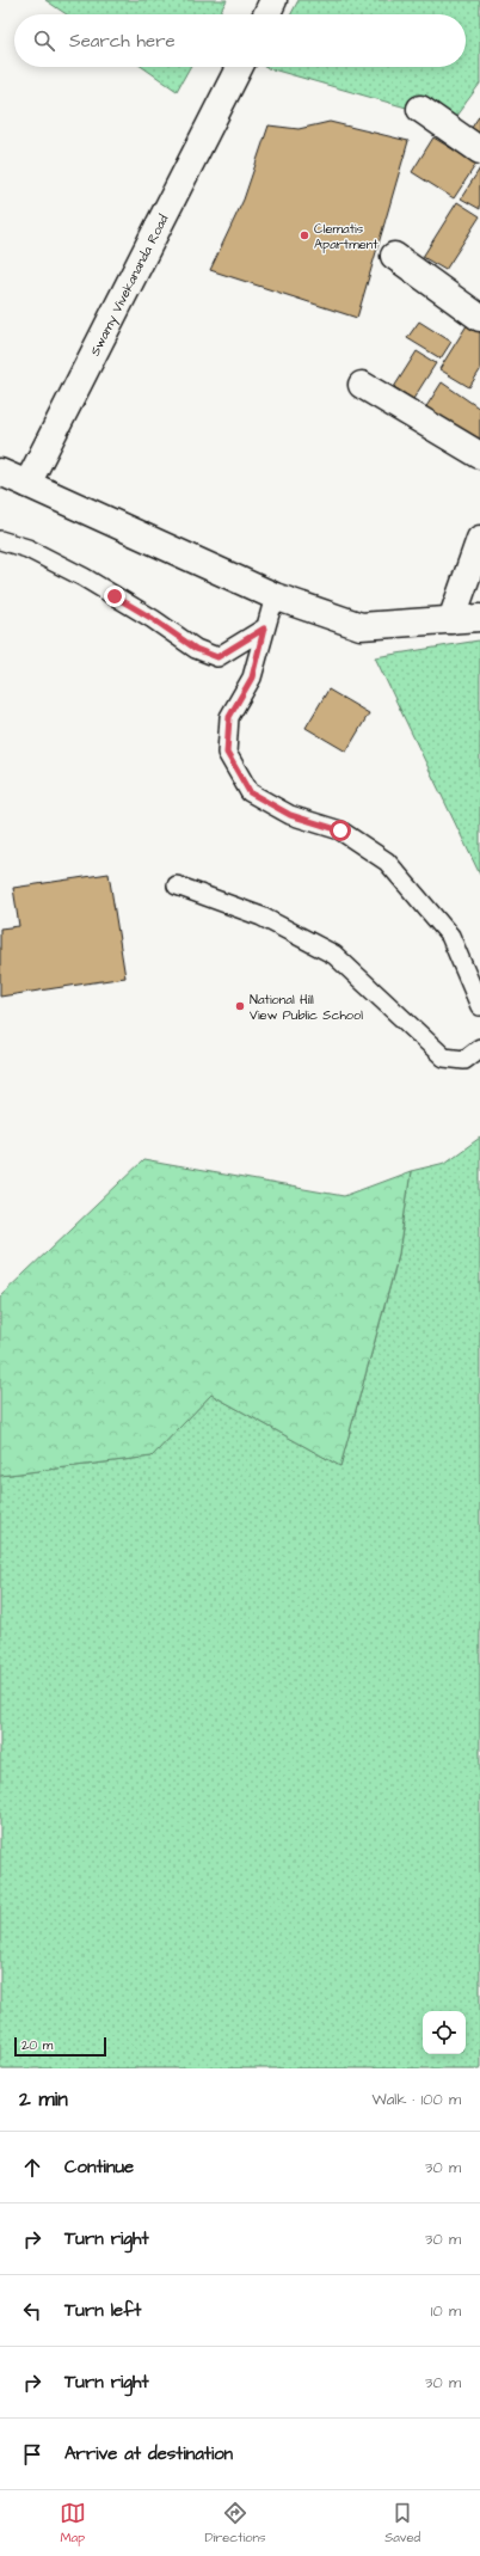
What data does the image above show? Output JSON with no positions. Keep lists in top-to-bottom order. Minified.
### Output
{"streets":{"street":["Swamy Vivekananda Road"]},"places":["Clematis Apartment","National Hill View Public School"],"scale_bar":"20 m","page":{"search":"Search here","scale":"20 m","heading":["2 min","Walk · 100 m"],"list":[["Continue","30 m"],["Turn right","30 m"],["Turn left","10 m"],["Turn right","30 m"],"Arrive at destination"],"nav":["Map","Directions","Saved"]}}
